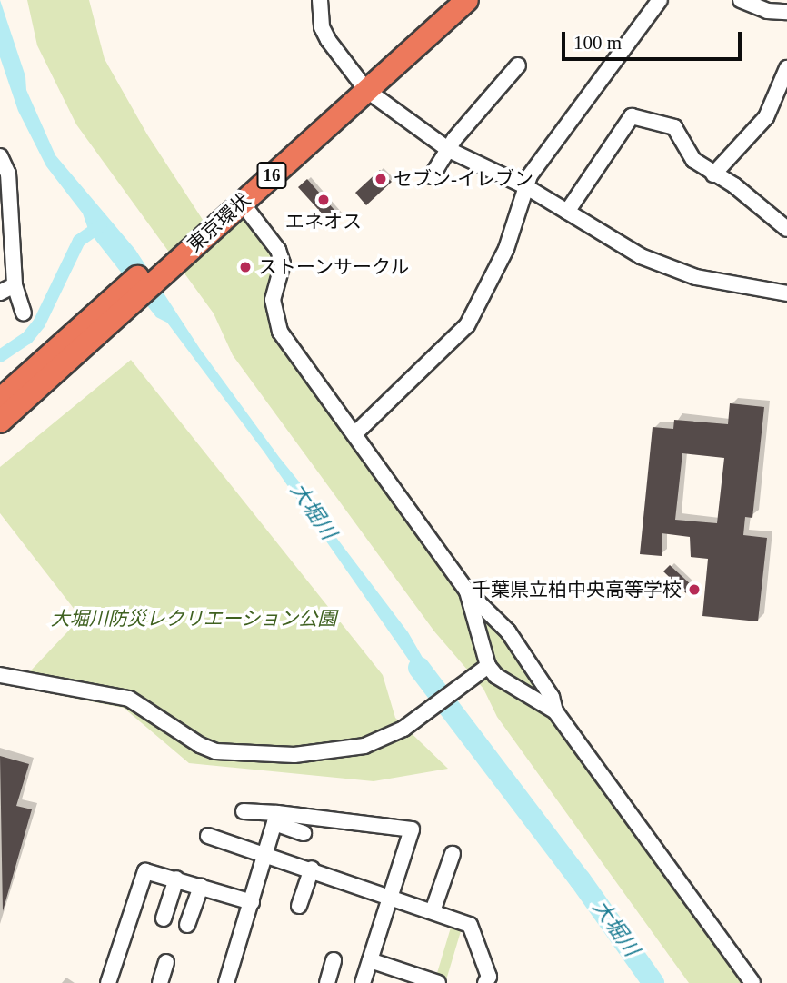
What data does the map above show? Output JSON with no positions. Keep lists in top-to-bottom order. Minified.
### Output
{"streets":{"highway":["16","東京環状"]},"water":["大堀川"],"parks":["大堀川防災レクリエーション公園"],"places":["セブン-イレブン","エネオス","ストーンサークル","千葉県立柏中央高等学校"],"scale_bar":"100 m"}
